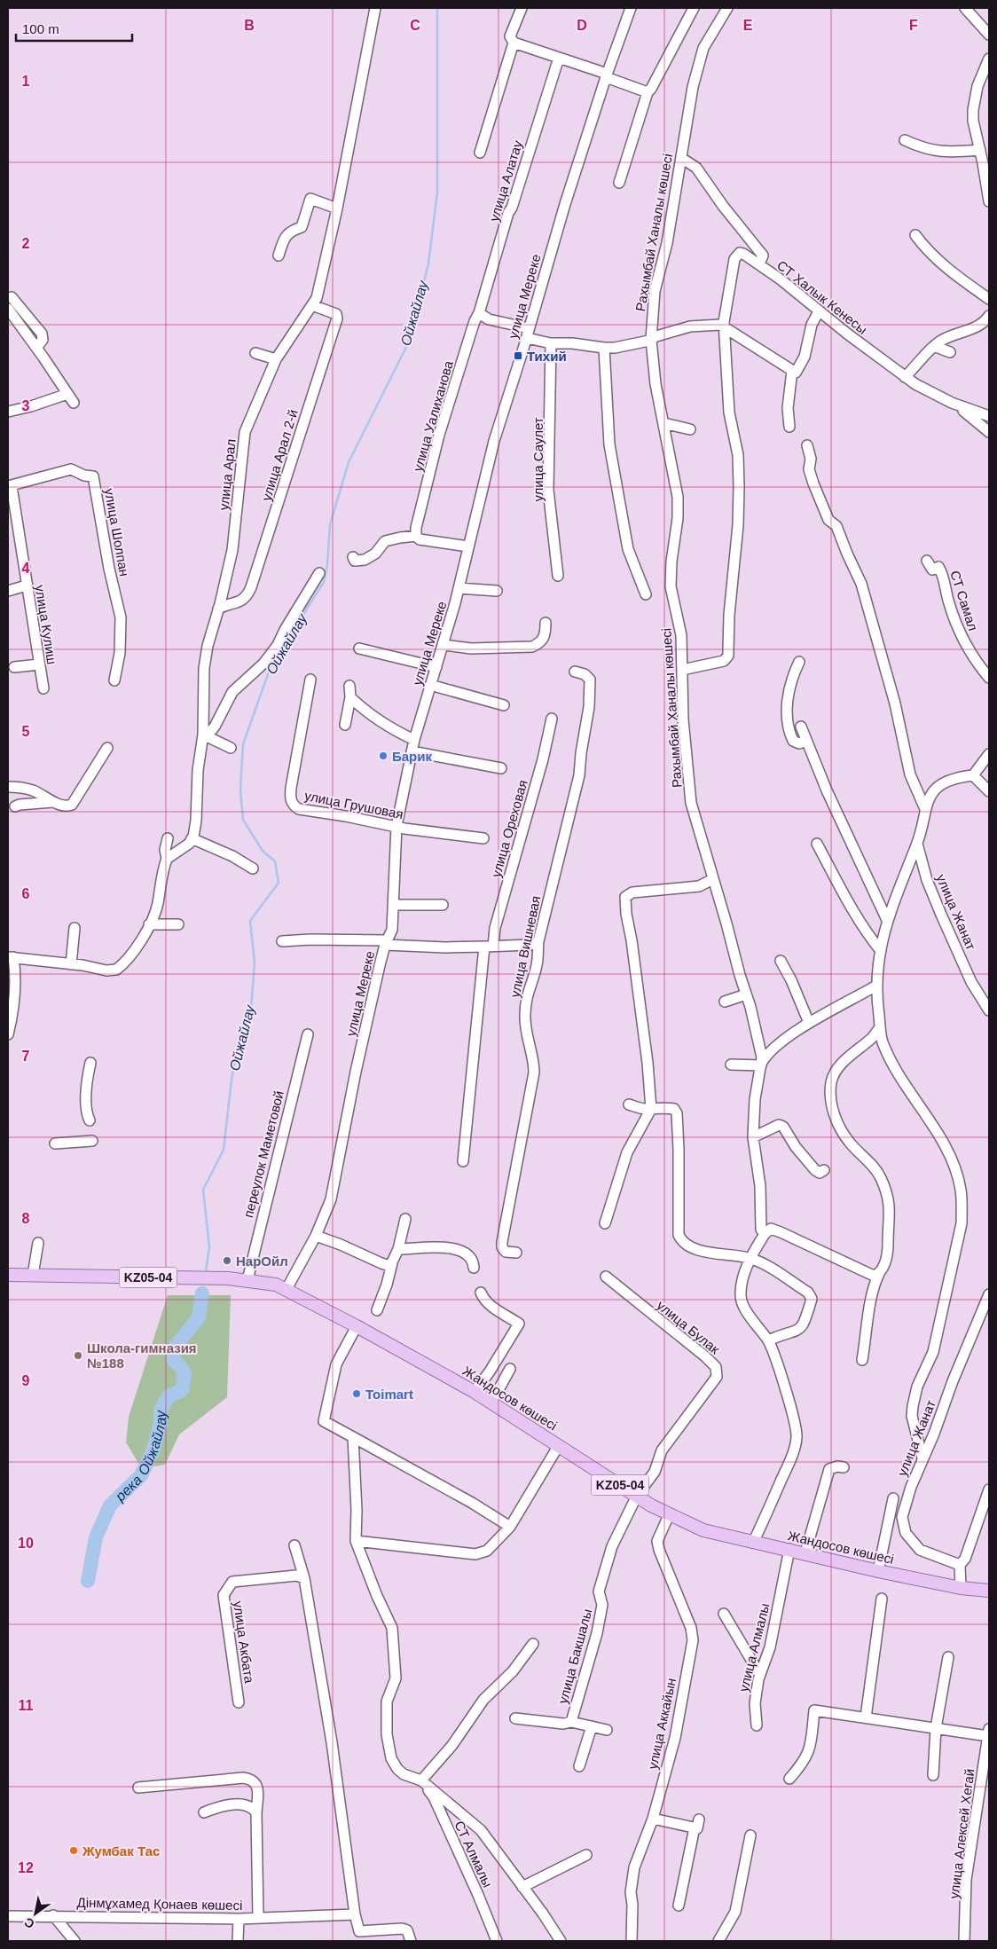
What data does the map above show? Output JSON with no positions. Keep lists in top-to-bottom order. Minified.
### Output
{"streets":{"main road":["KZ05-04","Жандосов көшесі"],"street":["улица Алатау","Рахымбай Ханалы көшесі","улица Мереке","СТ Халык Кенесы","улица Уалиханова","улица Арал 2-й","улица Саулет","улица Арал","улица Шолпан","СТ Самал","улица Кулиш","улица Грушовая","улица Ореховая","улица Жанат","улица Вишневая","переулок Маметовой","улица Булак","улица Акбата","улица Алмалы","улица Бакшалы","улица Аккайын","улица Алексей Хегай","СТ Алмалы","Дінмұхамед Қонаев көшесі"]},"crossings":[["улица Алатау","улица Уалиханова"],["Рахымбай Ханалы көшесі","СТ Халык Кенесы"],["улица Мереке","улица Грушовая"],["улица Мереке","Жандосов көшесі"],["улица Арал 2-й","улица Арал"],["улица Шолпан","улица Кулиш"],["переулок Маметовой","Жандосов көшесі"],["улица Булак","Жандосов көшесі"],["улица Булак","улица Бакшалы"],["Жандосов көшесі","улица Алмалы"],["Жандосов көшесі","улица Бакшалы"],["Жандосов көшесі","улица Аккайын"]],"water":["Ойжайлау","река Ойжайлау"],"places":{"transit":["Тихий"],"other":["Барик","НарОйл","Школа-гимназия №188","Toimart","Жумбак Тас"]},"scale_bar":"100 m","north":"bottom left","grid":{"columns":["B","C","D","E","F"],"rows":["1","2","3","4","5","6","7","8","9","10","11","12"]}}
